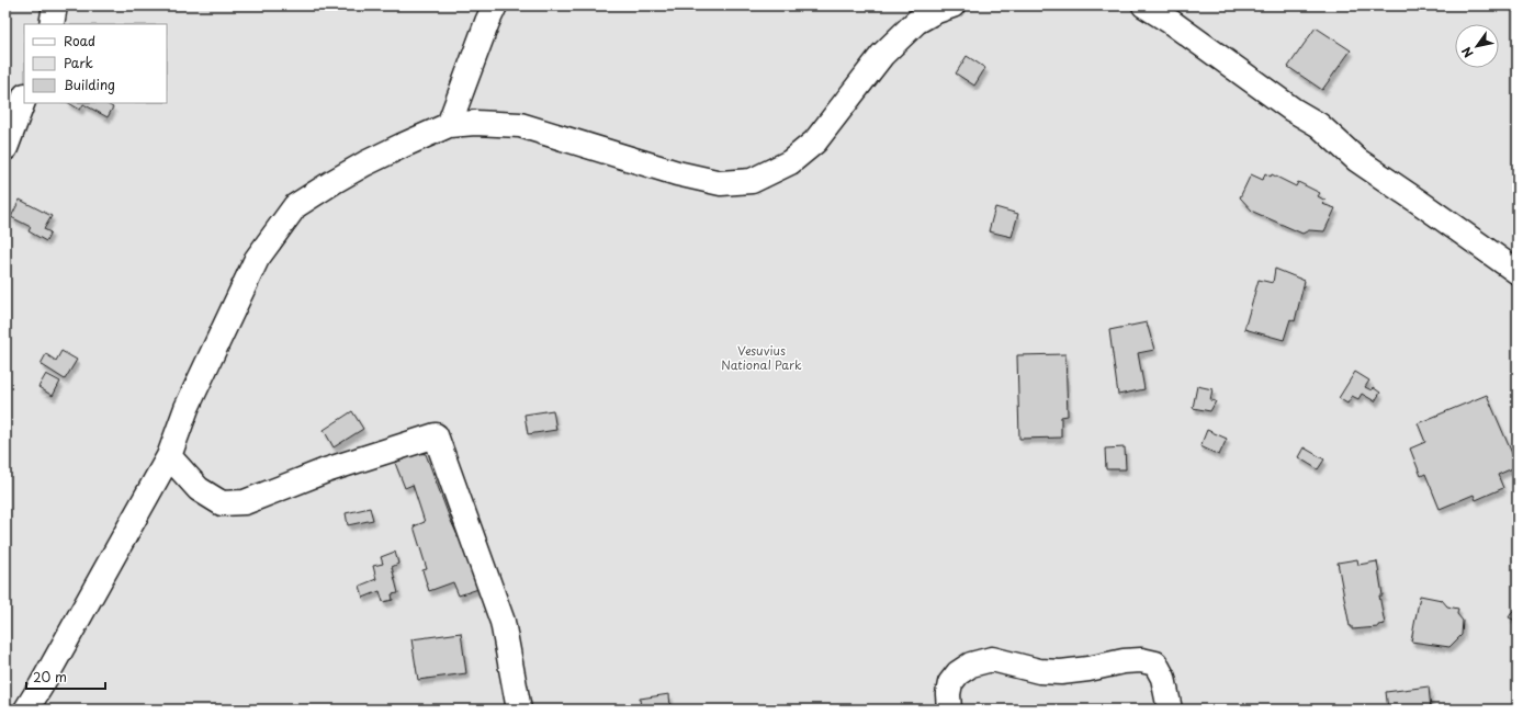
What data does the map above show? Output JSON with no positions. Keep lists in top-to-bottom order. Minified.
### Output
{"parks":["Vesuvius National Park"],"legend":["Road","Park","Building"],"scale_bar":"20 m","north":"bottom left"}
